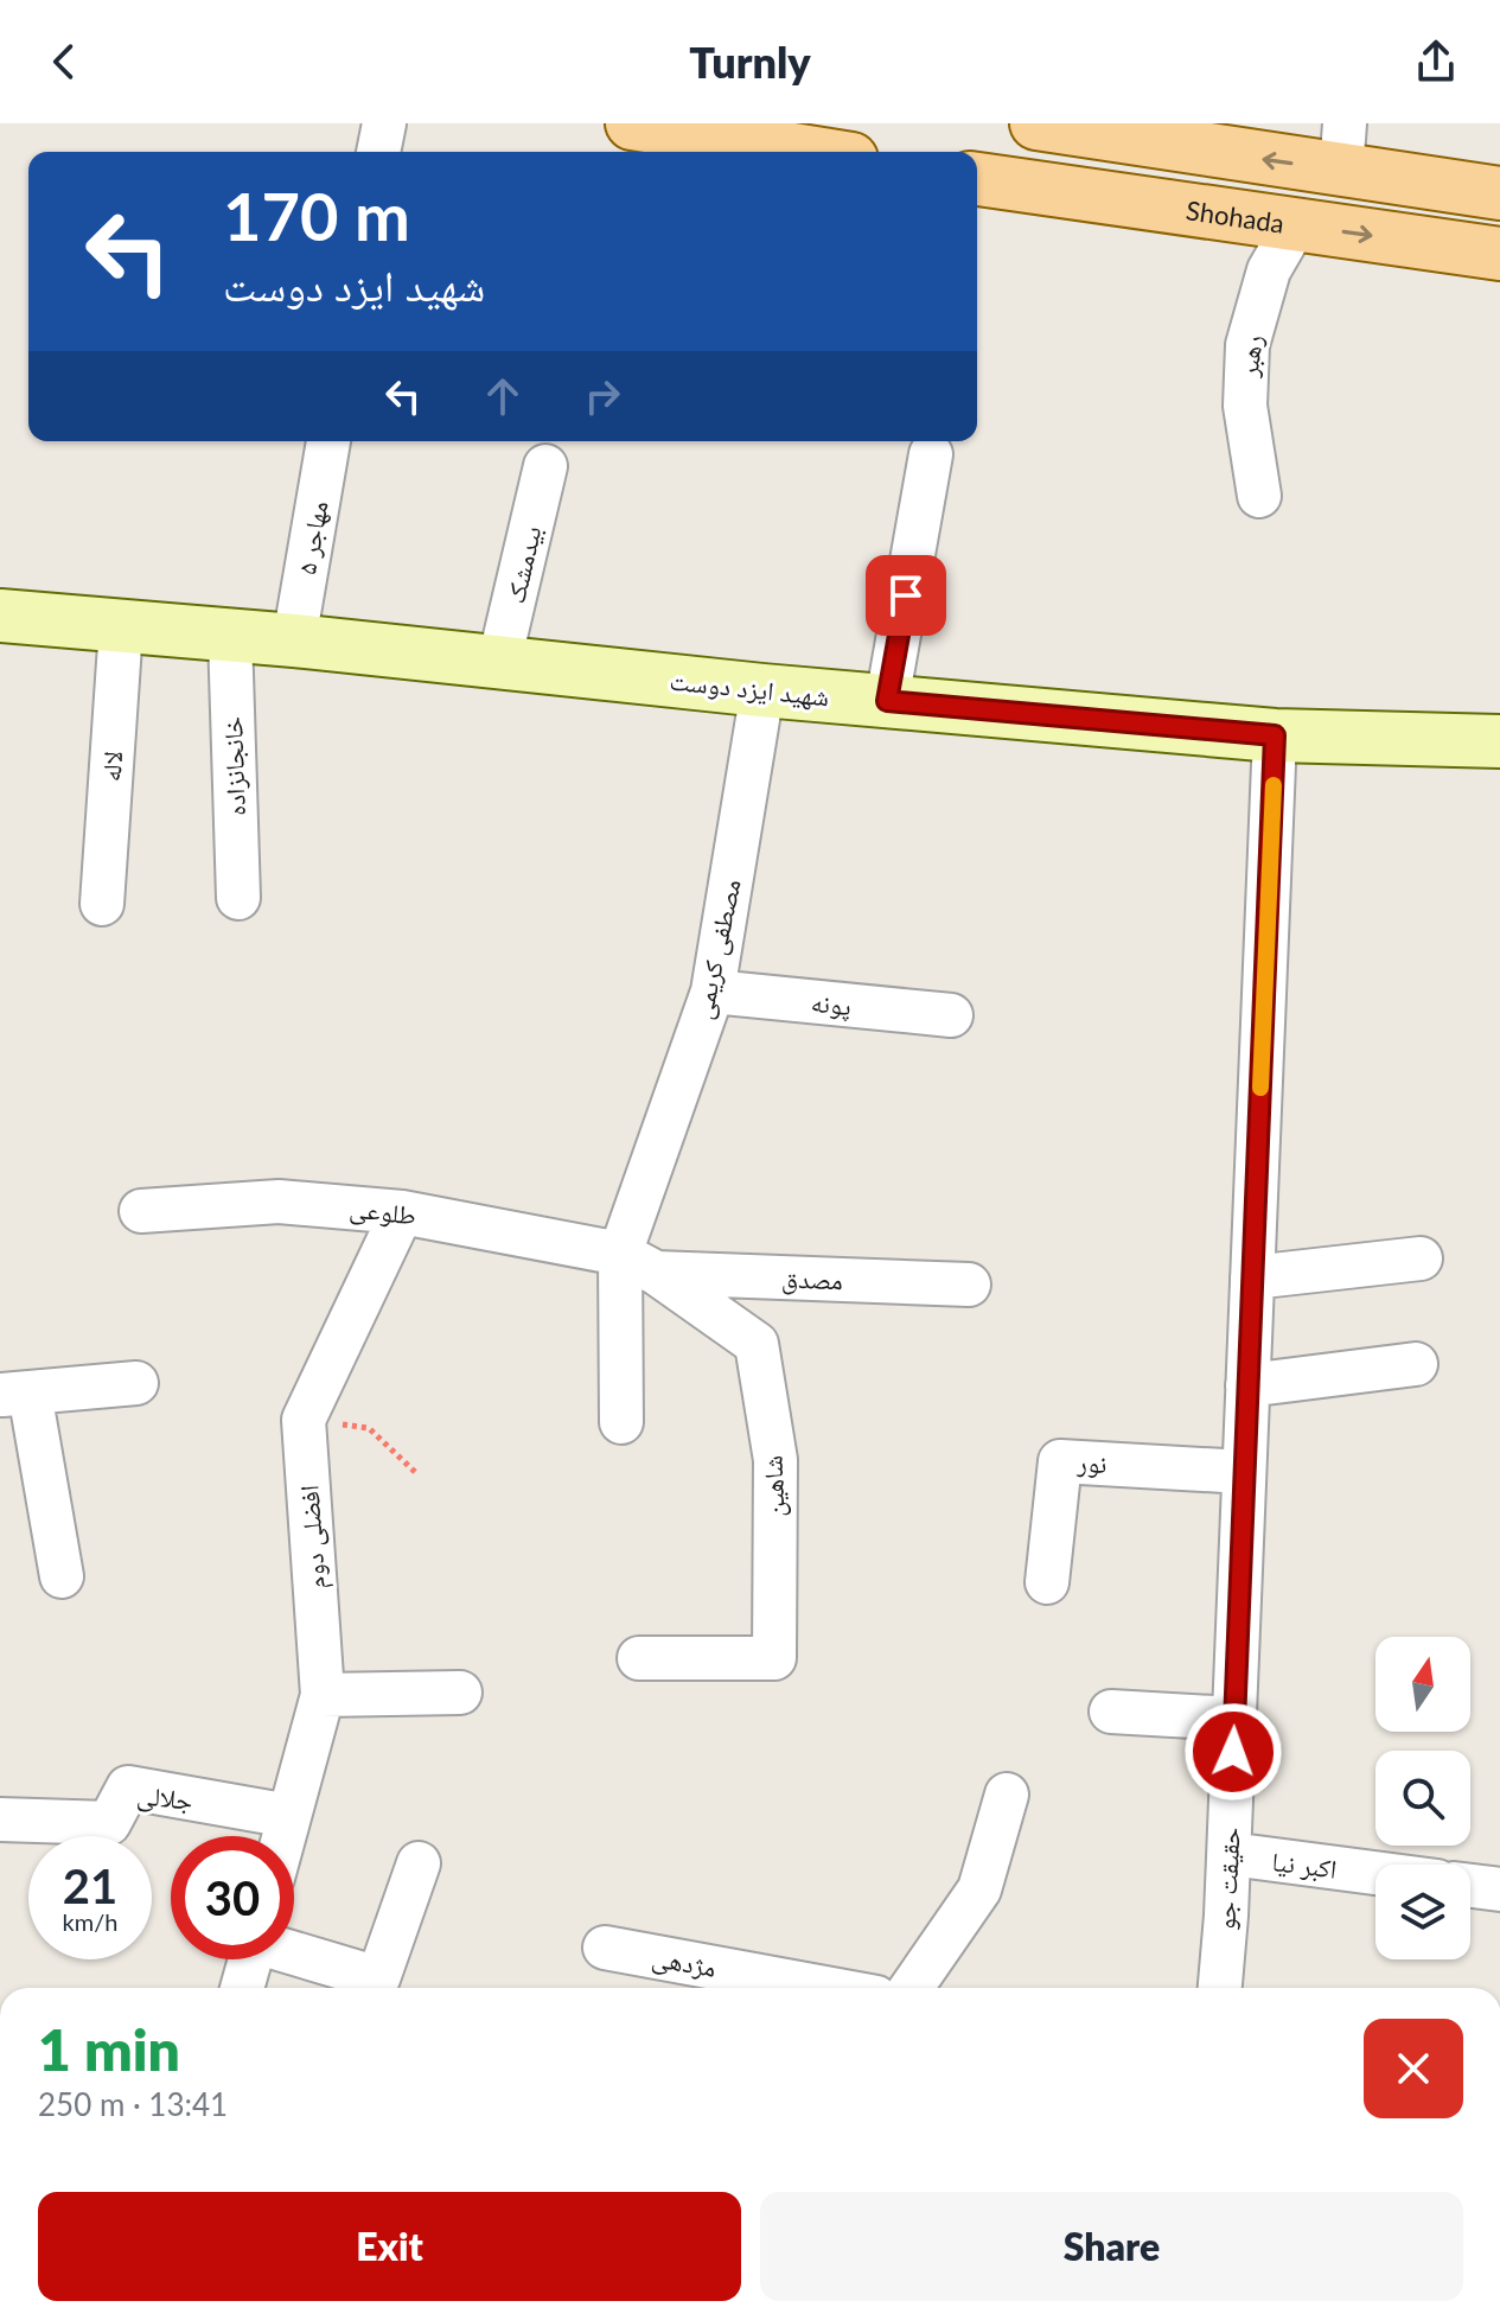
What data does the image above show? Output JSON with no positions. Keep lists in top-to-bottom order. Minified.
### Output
{"streets":{"main road":["Shohada","شهید ایزد دوست"],"street":["رهبر","مهاجر ۵","بیدمشک","لاله","خانجانزاده","مصطفی کریمی","پونه","طلوعی","مصدق","نور","شاهین","افضلی دوم","جلالی","اکبر نیا","حقیقت جو","مژدهی"]},"crossings":[["Shohada","رهبر"],["مهاجر ۵","شهید ایزد دوست"],["بیدمشک","شهید ایزد دوست"],["شهید ایزد دوست","لاله"],["شهید ایزد دوست","خانجانزاده"],["شهید ایزد دوست","مصطفی کریمی"],["شهید ایزد دوست","حقیقت جو"],["مصطفی کریمی","پونه"],["مصطفی کریمی","طلوعی"],["مصطفی کریمی","مصدق"],["مصطفی کریمی","شاهین"],["طلوعی","مصدق"],["طلوعی","شاهین"],["طلوعی","افضلی دوم"],["مصدق","شاهین"],["نور","حقیقت جو"],["افضلی دوم","جلالی"],["اکبر نیا","حقیقت جو"]],"north":"top","page":{"header":"Turnly","turn":["170 m","شهید ایزد دوست"],"speed":"21 km/h","limit":"30","heading":["1 min","250 m · 13:41"],"buttons":["Exit","Share"]}}
